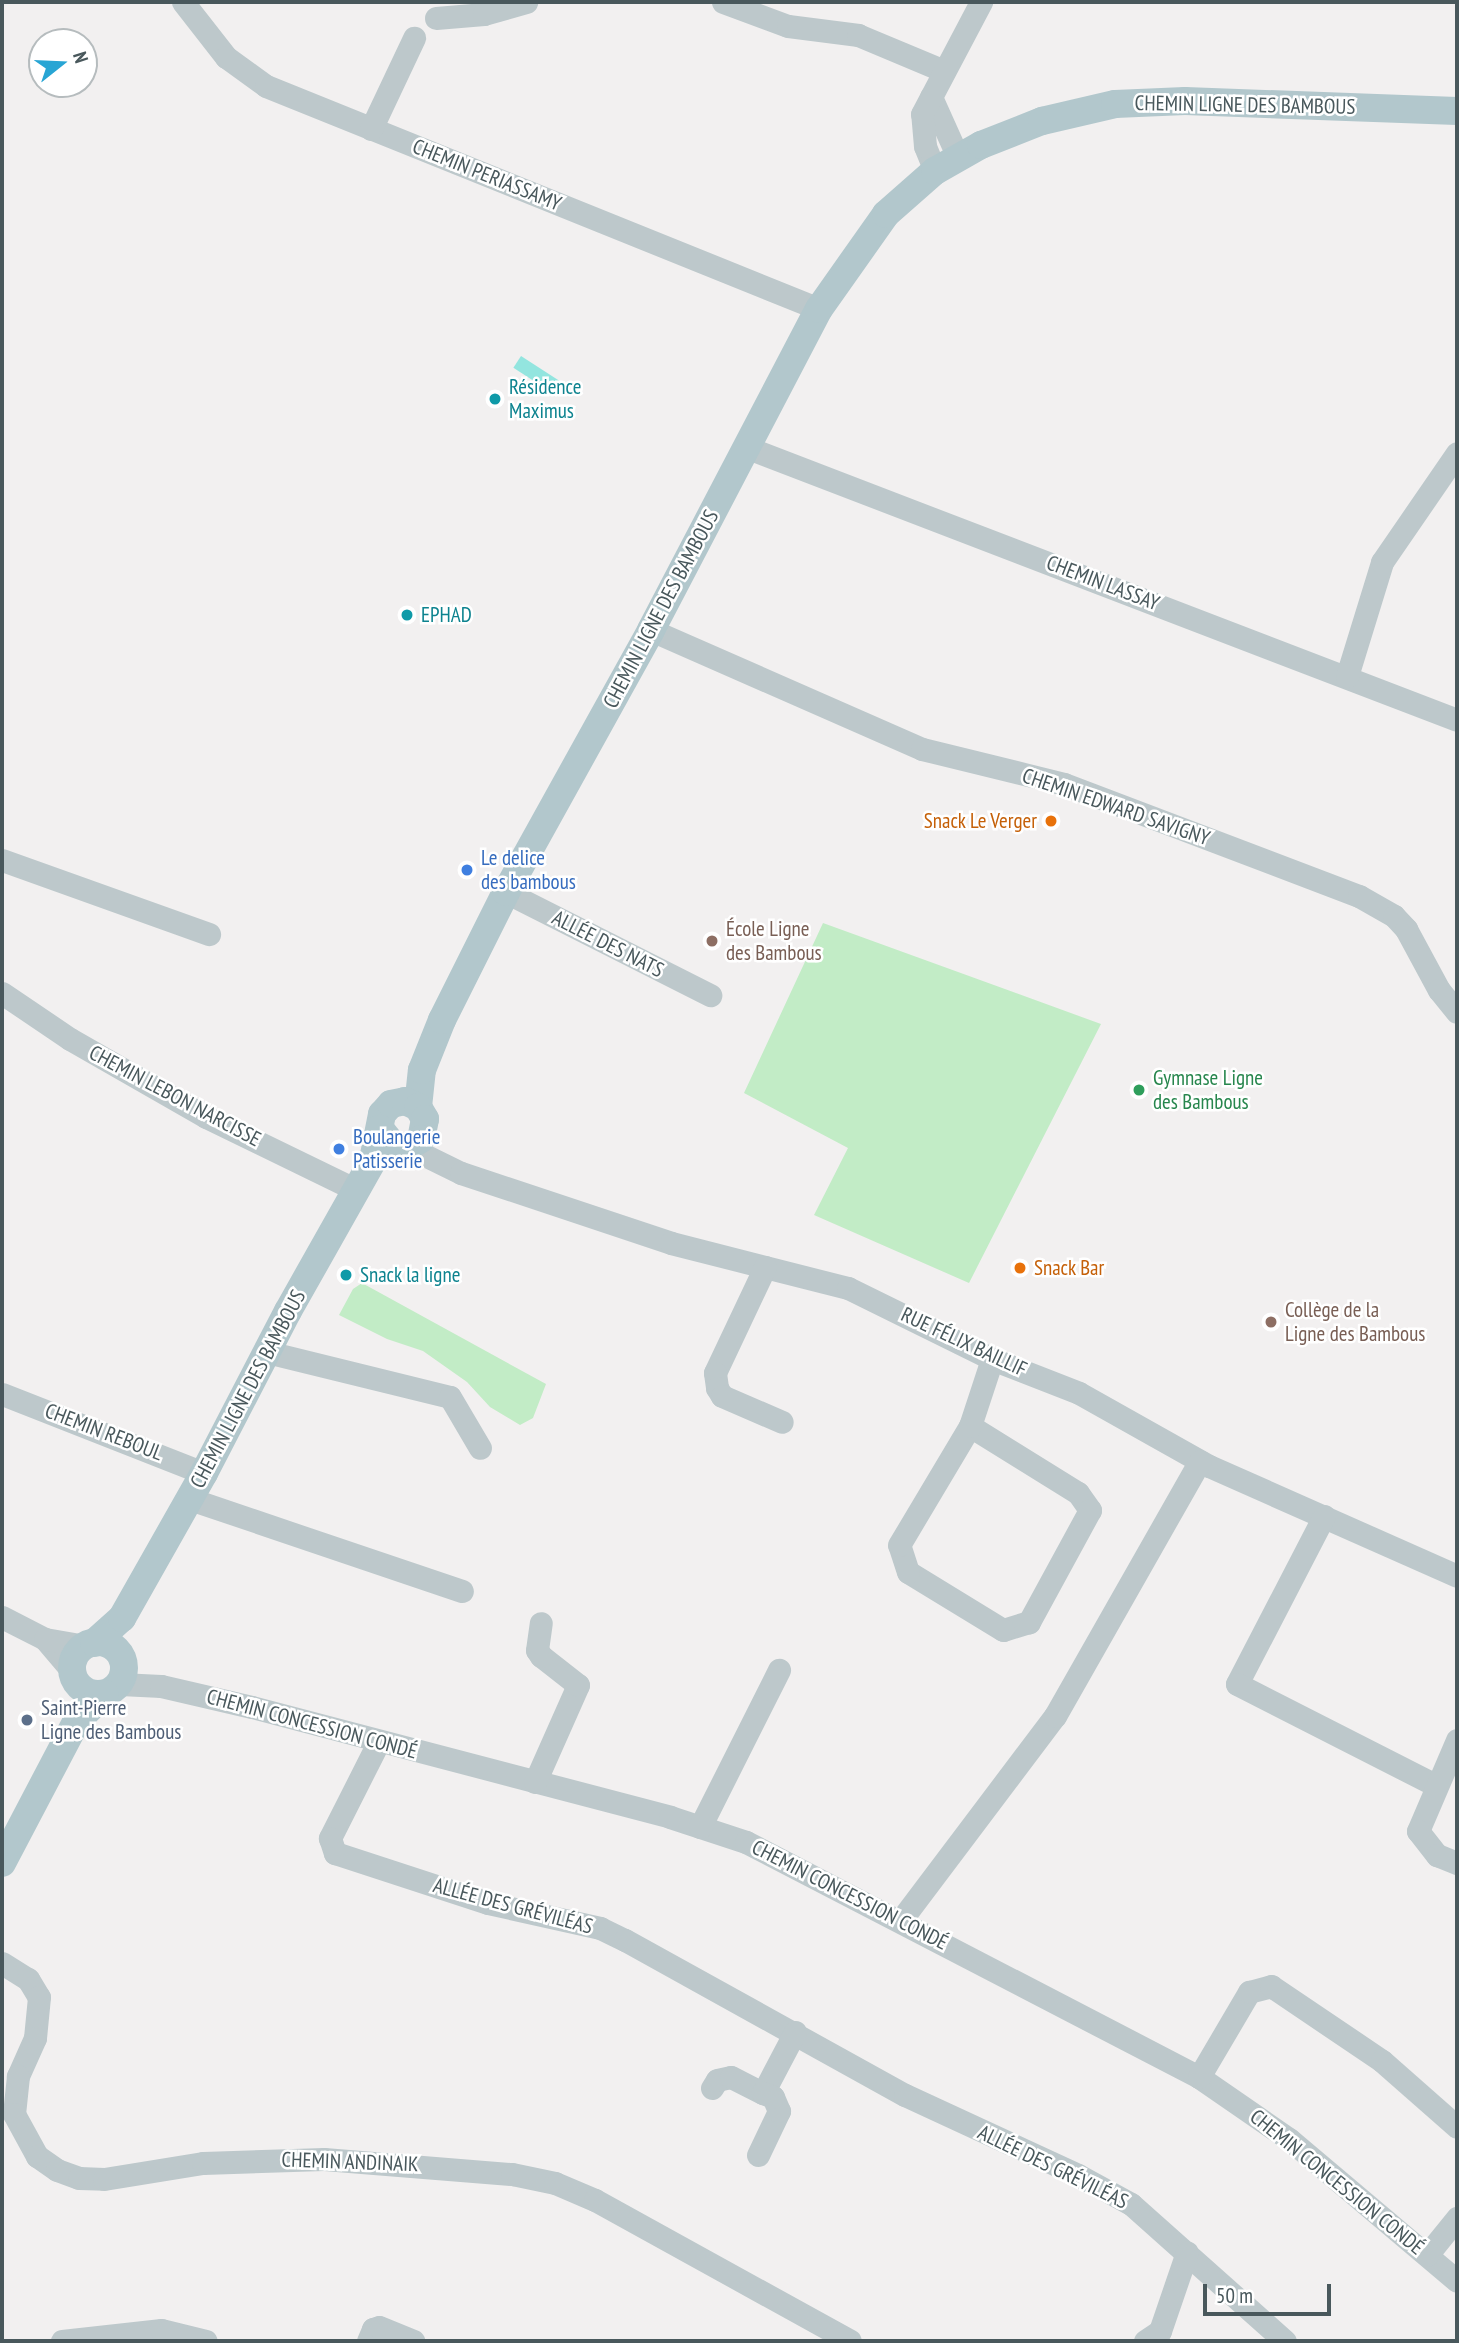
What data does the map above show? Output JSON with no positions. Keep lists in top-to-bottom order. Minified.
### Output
{"streets":{"main road":["CHEMIN LIGNE DES BAMBOUS"],"street":["CHEMIN PERIASSAMY","CHEMIN LASSAY","CHEMIN EDWARD SAVIGNY","ALLÉE DES NATS","CHEMIN LEBON NARCISSE","RUE FÉLIX BAILLIF","CHEMIN REBOUL","CHEMIN CONCESSION CONDÉ","ALLÉE DES GRÉVILÉAS","CHEMIN ANDINAIK"]},"crossings":[["CHEMIN LIGNE DES BAMBOUS","CHEMIN PERIASSAMY"],["CHEMIN LIGNE DES BAMBOUS","CHEMIN LASSAY"],["CHEMIN LIGNE DES BAMBOUS","CHEMIN EDWARD SAVIGNY"],["CHEMIN LIGNE DES BAMBOUS","ALLÉE DES NATS"],["CHEMIN LIGNE DES BAMBOUS","CHEMIN LEBON NARCISSE"],["CHEMIN LIGNE DES BAMBOUS","RUE FÉLIX BAILLIF"],["CHEMIN LIGNE DES BAMBOUS","CHEMIN REBOUL"],["CHEMIN LIGNE DES BAMBOUS","CHEMIN CONCESSION CONDÉ"],["CHEMIN CONCESSION CONDÉ","ALLÉE DES GRÉVILÉAS"]],"places":["Résidence Maximus","EPHAD","Snack Le Verger","Le delice des bambous","École Ligne des Bambous","Gymnase Ligne des Bambous","Boulangerie Patisserie","Snack Bar","Snack la ligne","Collège de la Ligne des Bambous","Saint-Pierre Ligne des Bambous"],"scale_bar":"50 m","north":"right"}
